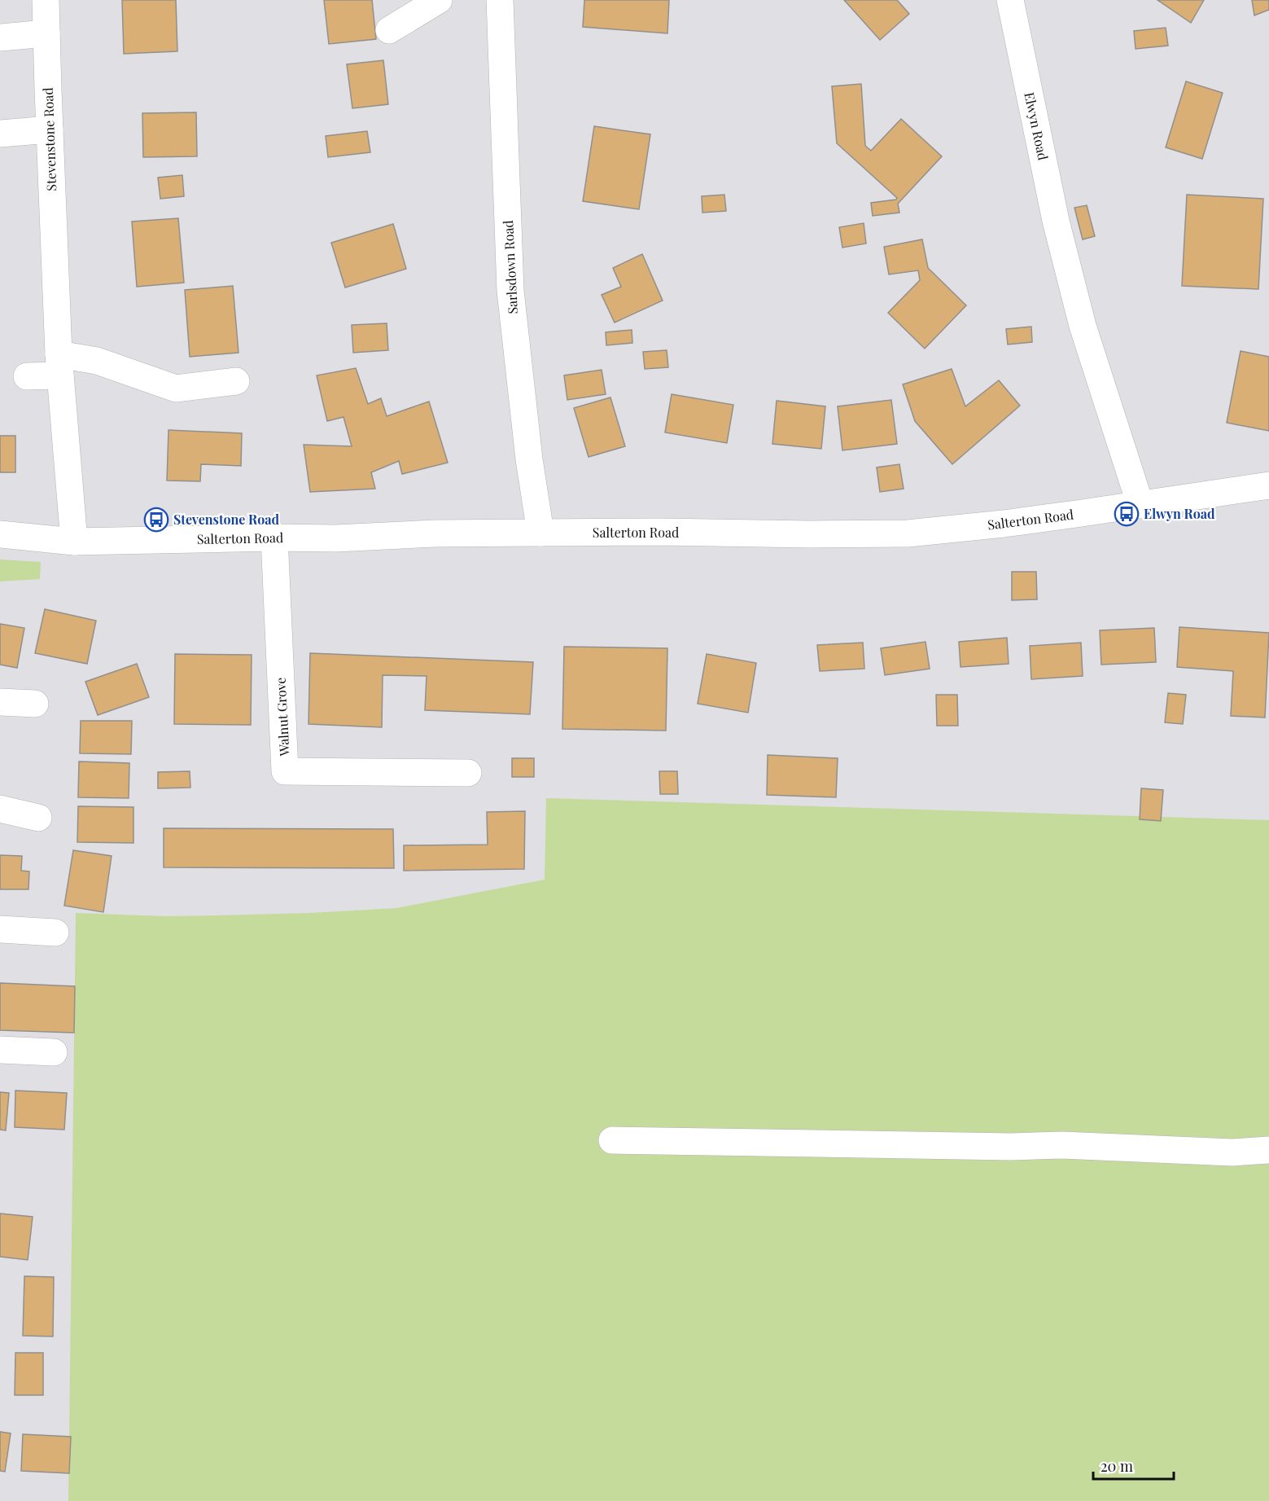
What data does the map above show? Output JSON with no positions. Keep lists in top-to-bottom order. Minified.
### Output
{"streets":{"street":["Elwyn Road","Stevenstone Road","Sarlsdown Road","Salterton Road","Walnut Grove"]},"crossings":[["Elwyn Road","Salterton Road"],["Stevenstone Road","Salterton Road"],["Sarlsdown Road","Salterton Road"],["Salterton Road","Walnut Grove"]],"places":{"bus stop":["Elwyn Road","Stevenstone Road"]},"scale_bar":"20 m"}
